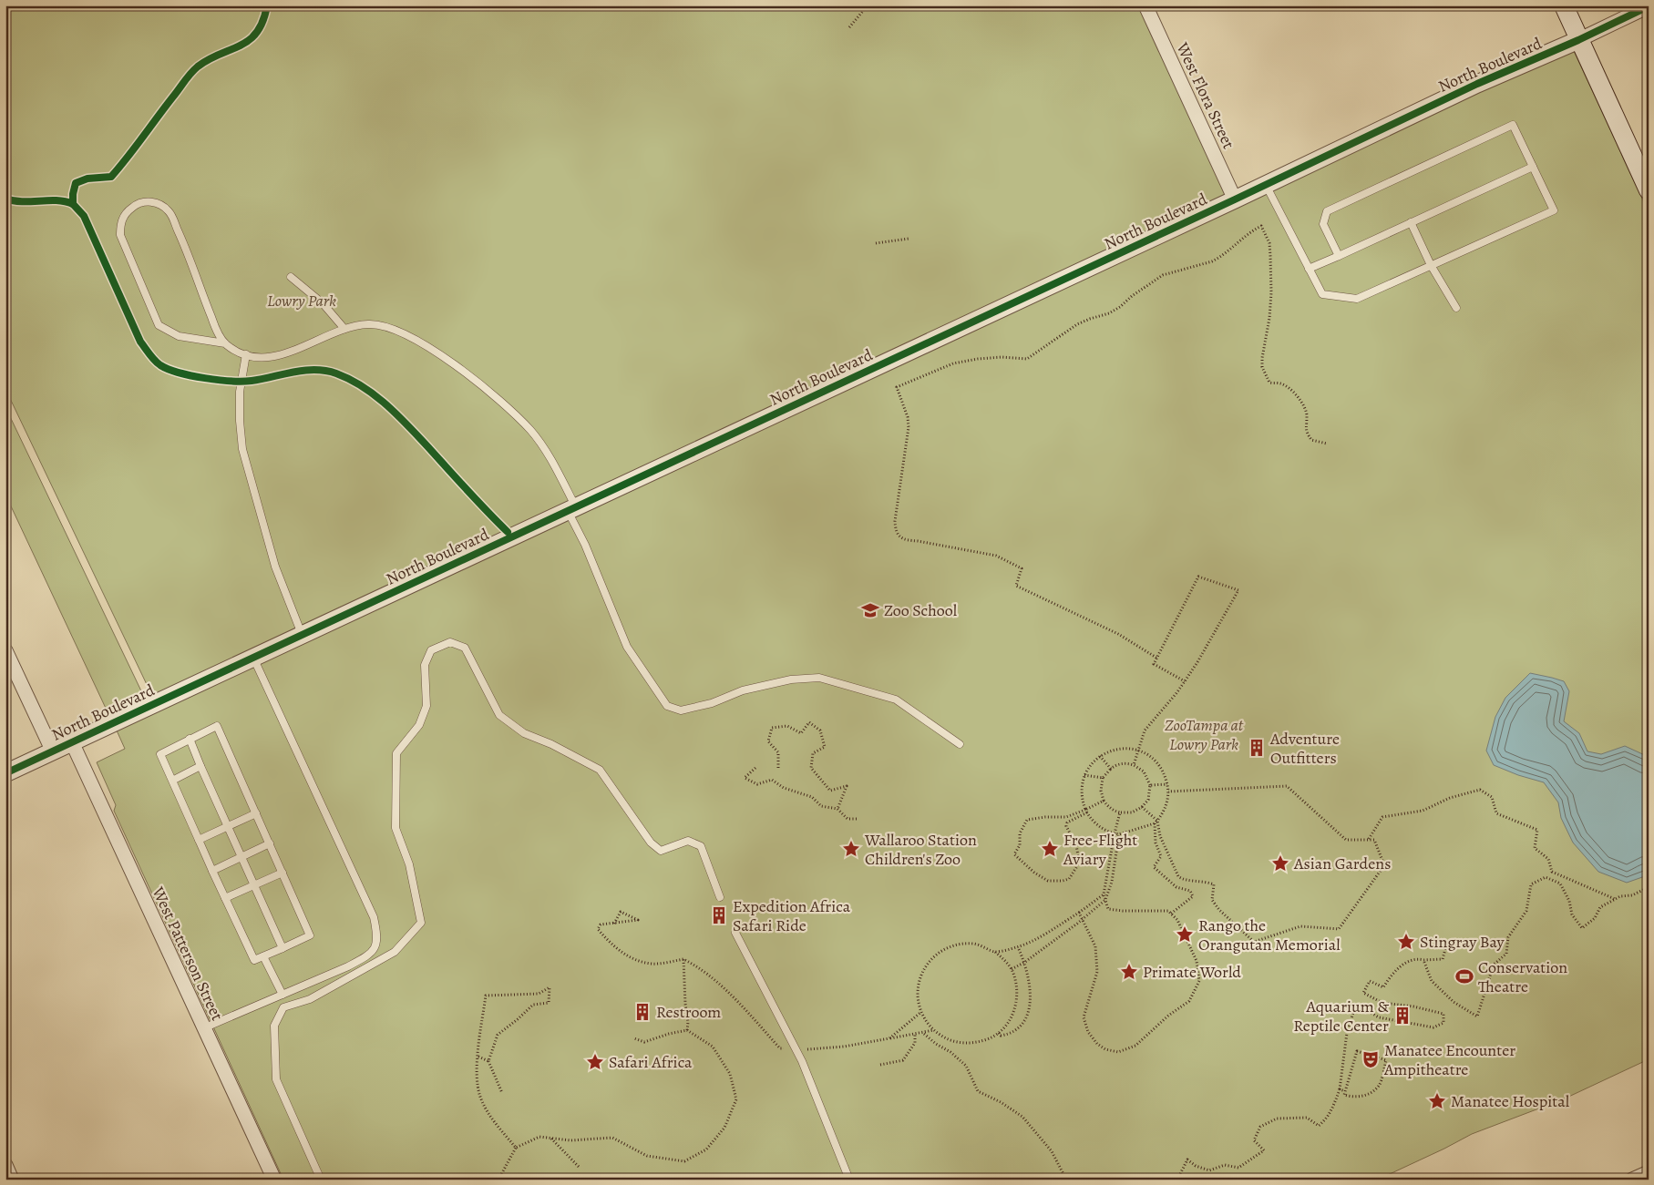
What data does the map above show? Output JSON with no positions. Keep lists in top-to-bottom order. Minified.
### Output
{"streets":{"street":["North Boulevard","West Flora Street","West Patterson Street"]},"crossings":[["North Boulevard","West Flora Street"],["North Boulevard","West Patterson Street"]],"parks":["Lowry Park","ZooTampa at Lowry Park"],"places":{"school or university":["Zoo School"],"building":["Adventure Outfitters","Expedition Africa Safari Ride","Restroom","Aquarium & Reptile Center"],"place":["Wallaroo Station Children's Zoo","Free-Flight Aviary","Asian Gardens","Rango the Orangutan Memorial","Stingray Bay","Primate World","Safari Africa","Manatee Hospital"],"sports":["Conservation Theatre"],"theatre":["Manatee Encounter Ampitheatre"]}}
